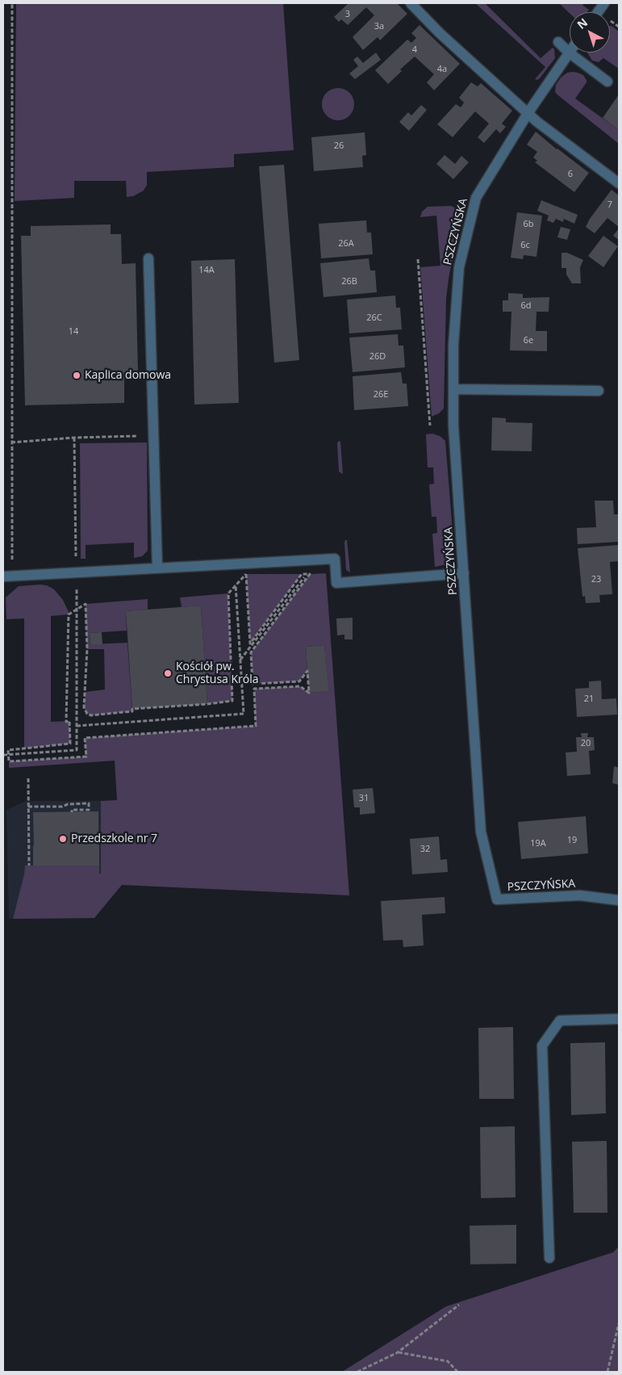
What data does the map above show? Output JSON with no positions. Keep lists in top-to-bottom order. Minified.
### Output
{"streets":{"street":["PSZCZYŃSKA"]},"places":["Kaplica domowa","Kościół pw. Chrystusa Króla","Przedszkole nr 7"],"house_numbers":["3","3a","4","4a","26","6","7","6b","26A","6c","14A","26B","6d","26C","14","6e","26D","26E","23","21","20","31","19","19A","32"],"north":"top left"}
